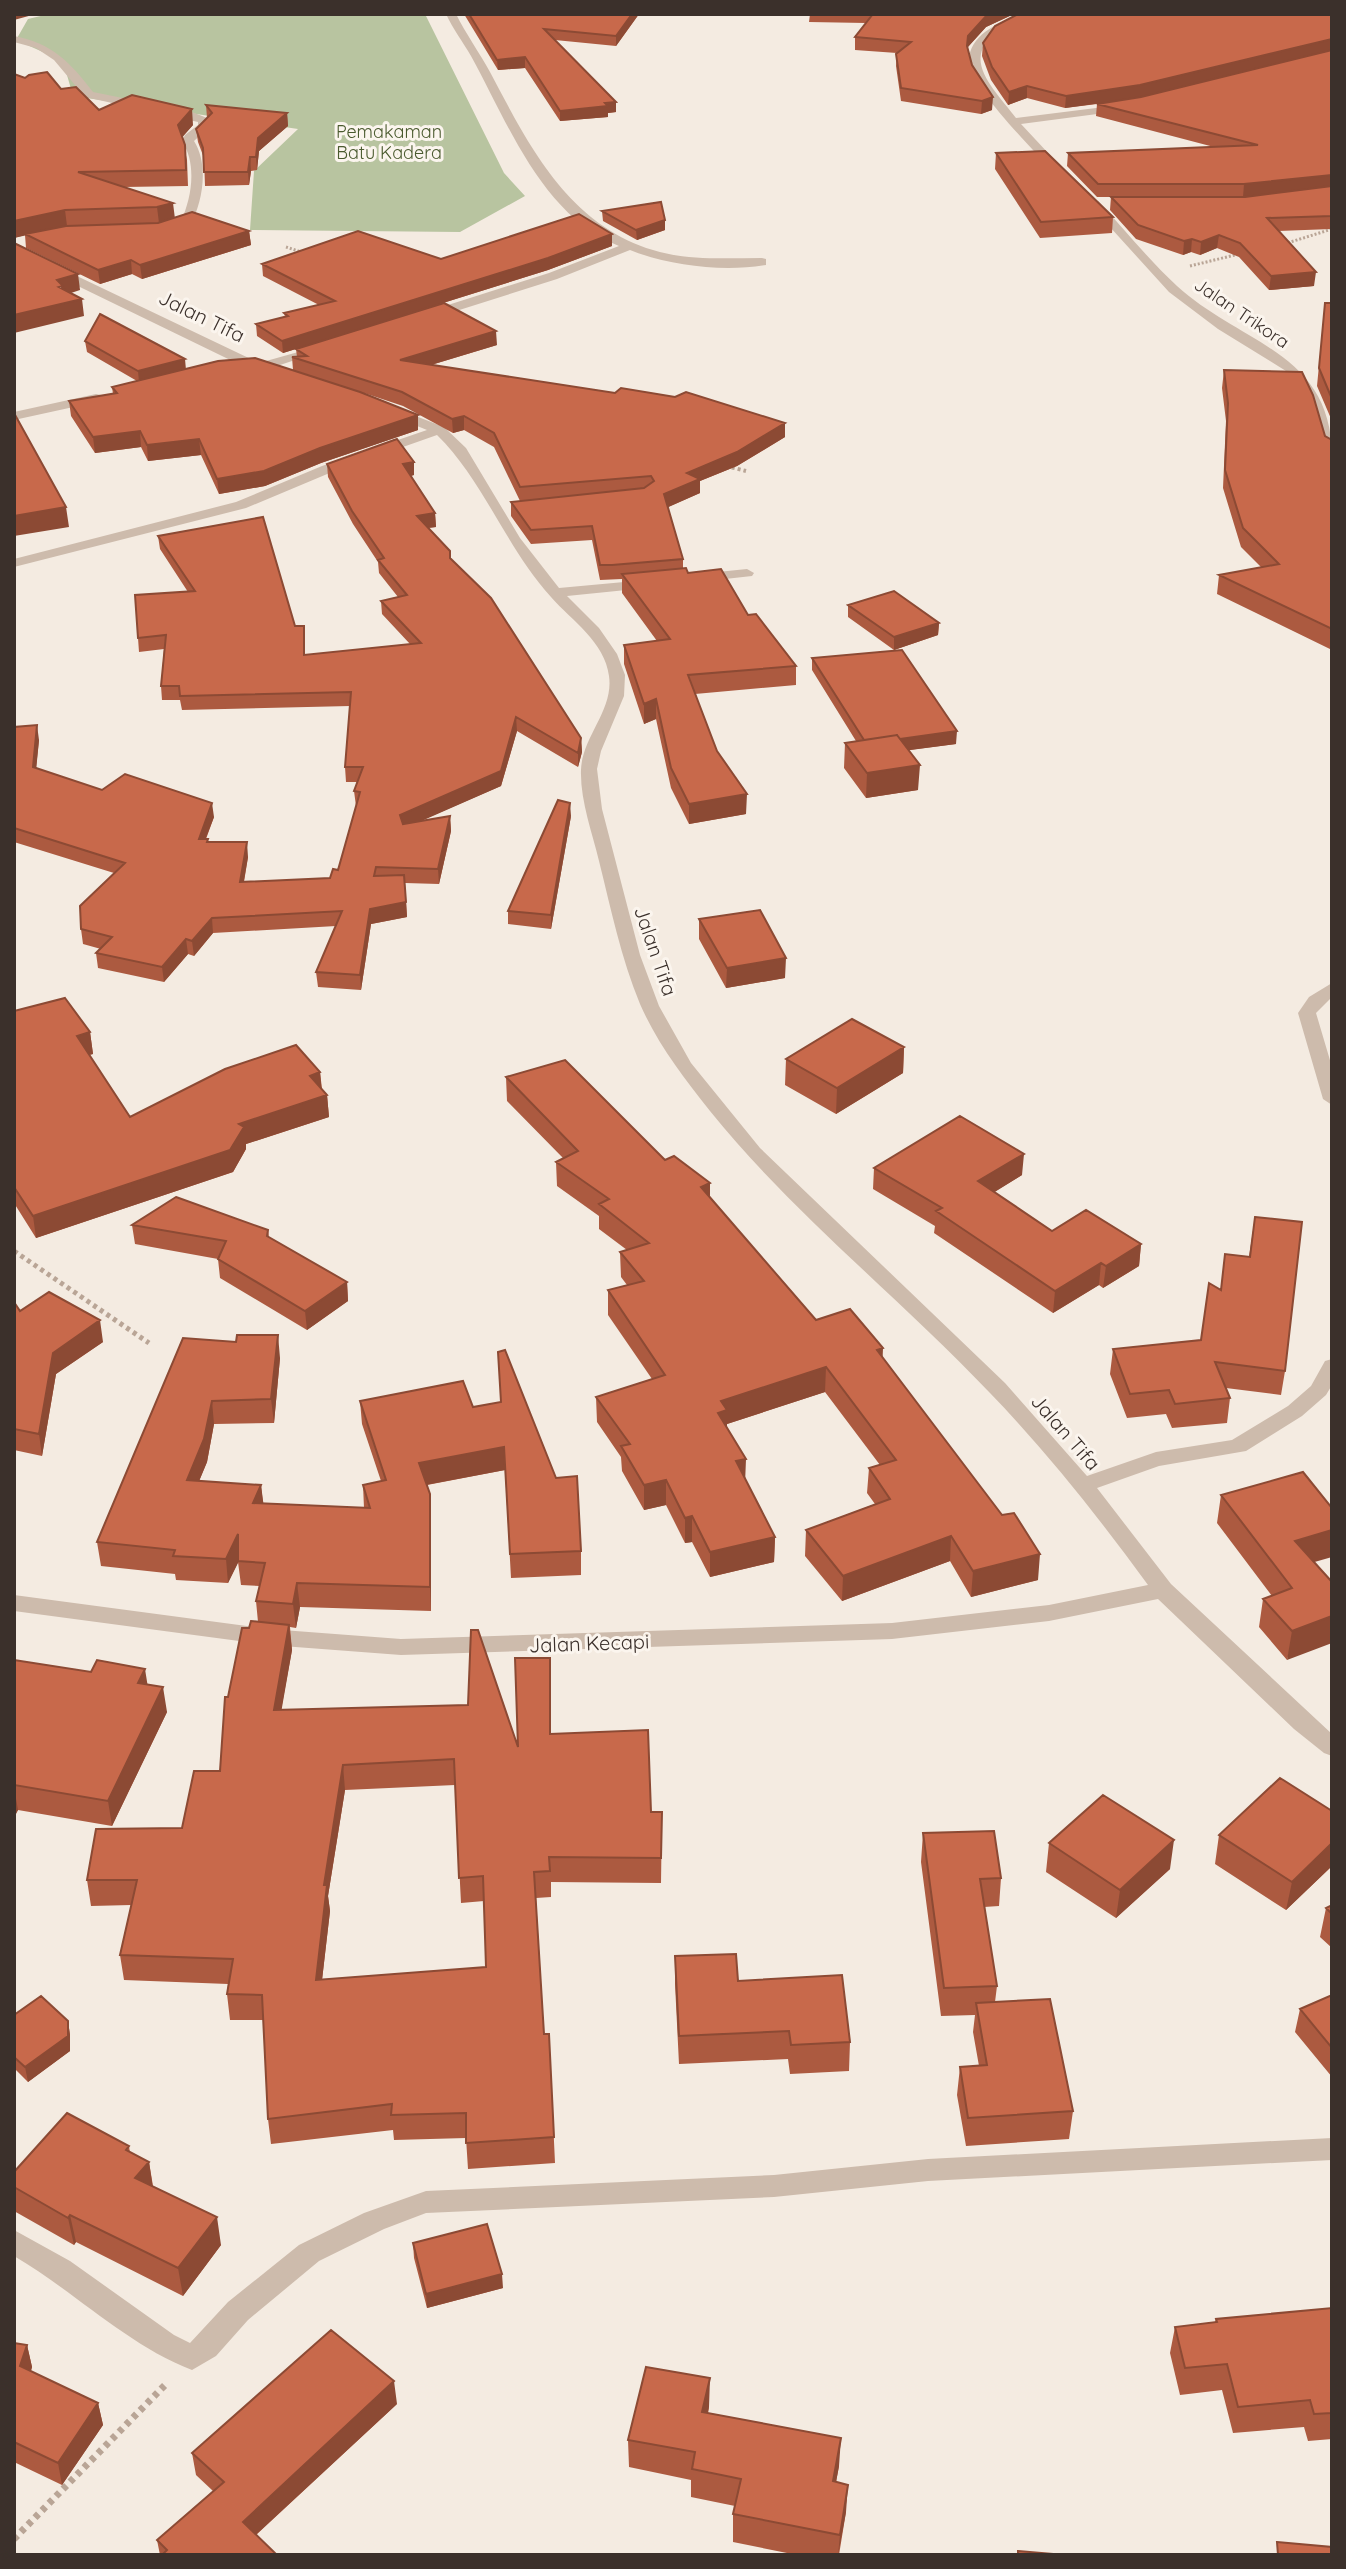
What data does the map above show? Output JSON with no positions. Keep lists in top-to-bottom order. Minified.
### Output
{"streets":{"street":["Jalan Trikora","Jalan Tifa","Jalan Kecapi"]},"crossings":[["Jalan Tifa","Jalan Kecapi"]],"parks":["Pemakaman Batu Kadera"]}
